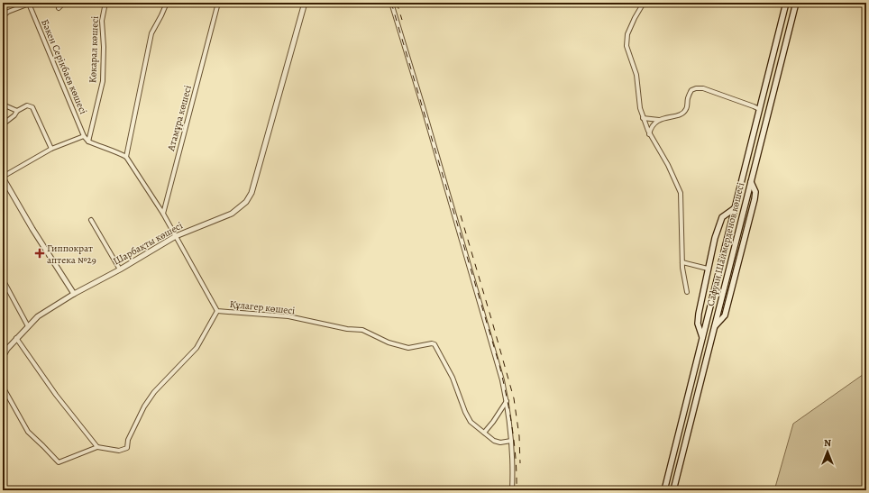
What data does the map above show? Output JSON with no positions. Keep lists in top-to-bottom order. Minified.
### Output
{"streets":{"main road":["Сафуан Шаймерденов көшесі"],"street":["Көкарал көшесі","Бәкен Серікбаев көшесі","Атамұра көшесі","Шарбақты көшесі","Құлагер көшесі"]},"crossings":[["Шарбақты көшесі","Құлагер көшесі"]],"places":{"health":["Гиппократ аптека №29"]},"north":"top"}
